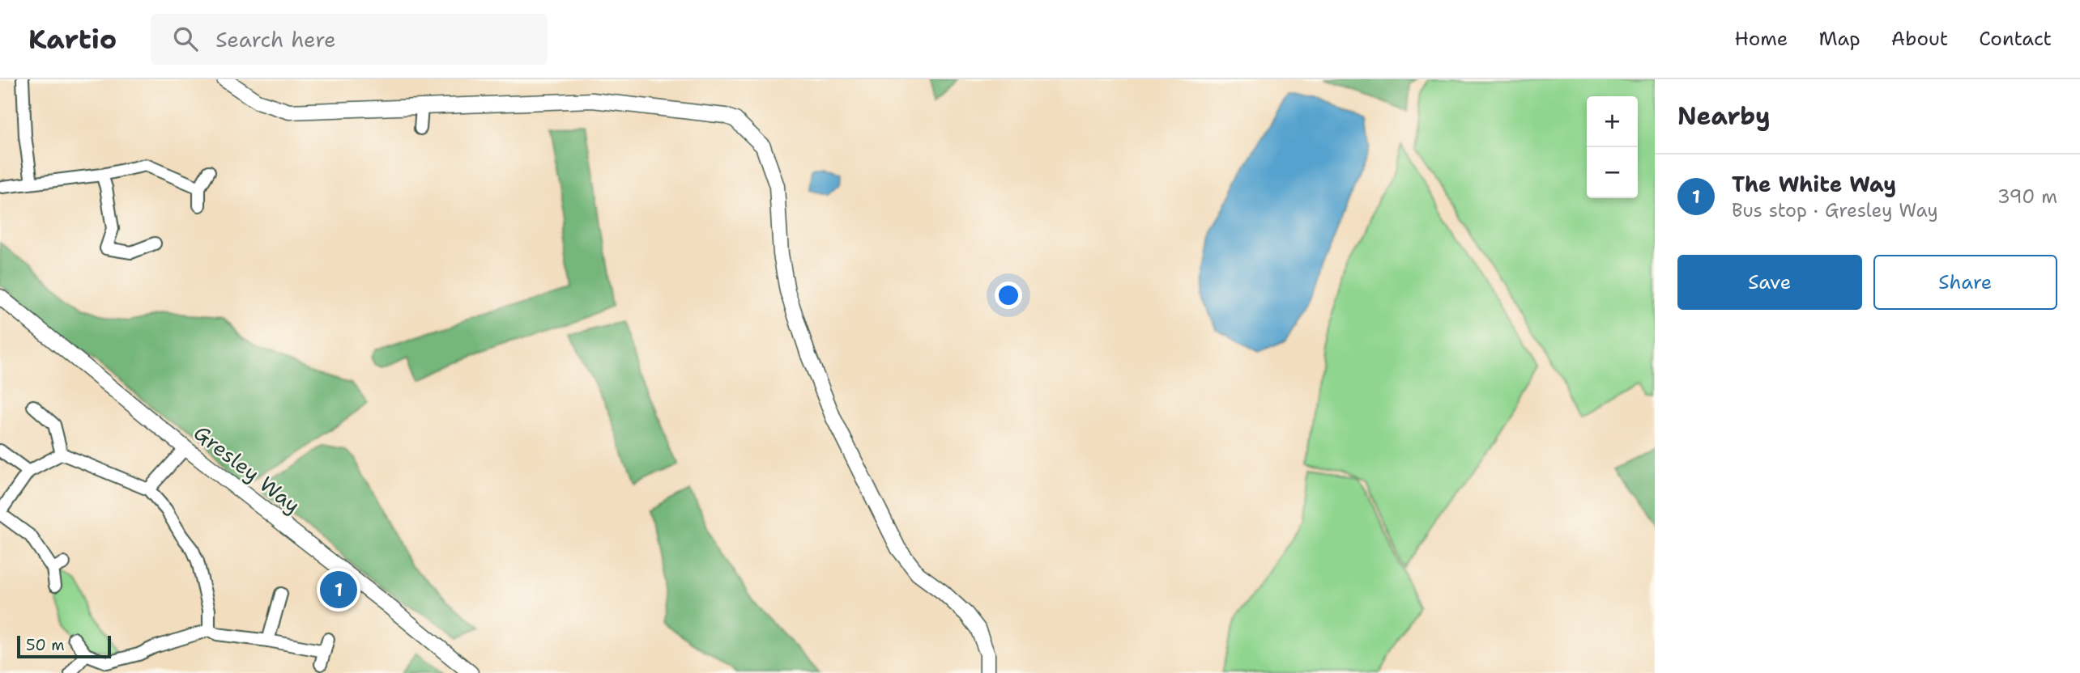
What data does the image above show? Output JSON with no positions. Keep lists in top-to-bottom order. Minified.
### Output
{"streets":{"street":["Gresley Way"]},"scale_bar":"50 m","page":{"header":"Kartio","search":"Search here","nav":["Home","Map","About","Contact"],"heading":"Nearby","map_buttons":["+","−"],"list":[{"mark":"1","name":"The White Way","note":"Bus stop · Gresley Way","value":"390 m"}],"buttons":["Save","Share"],"pins":"1","scale":"50 m"}}
